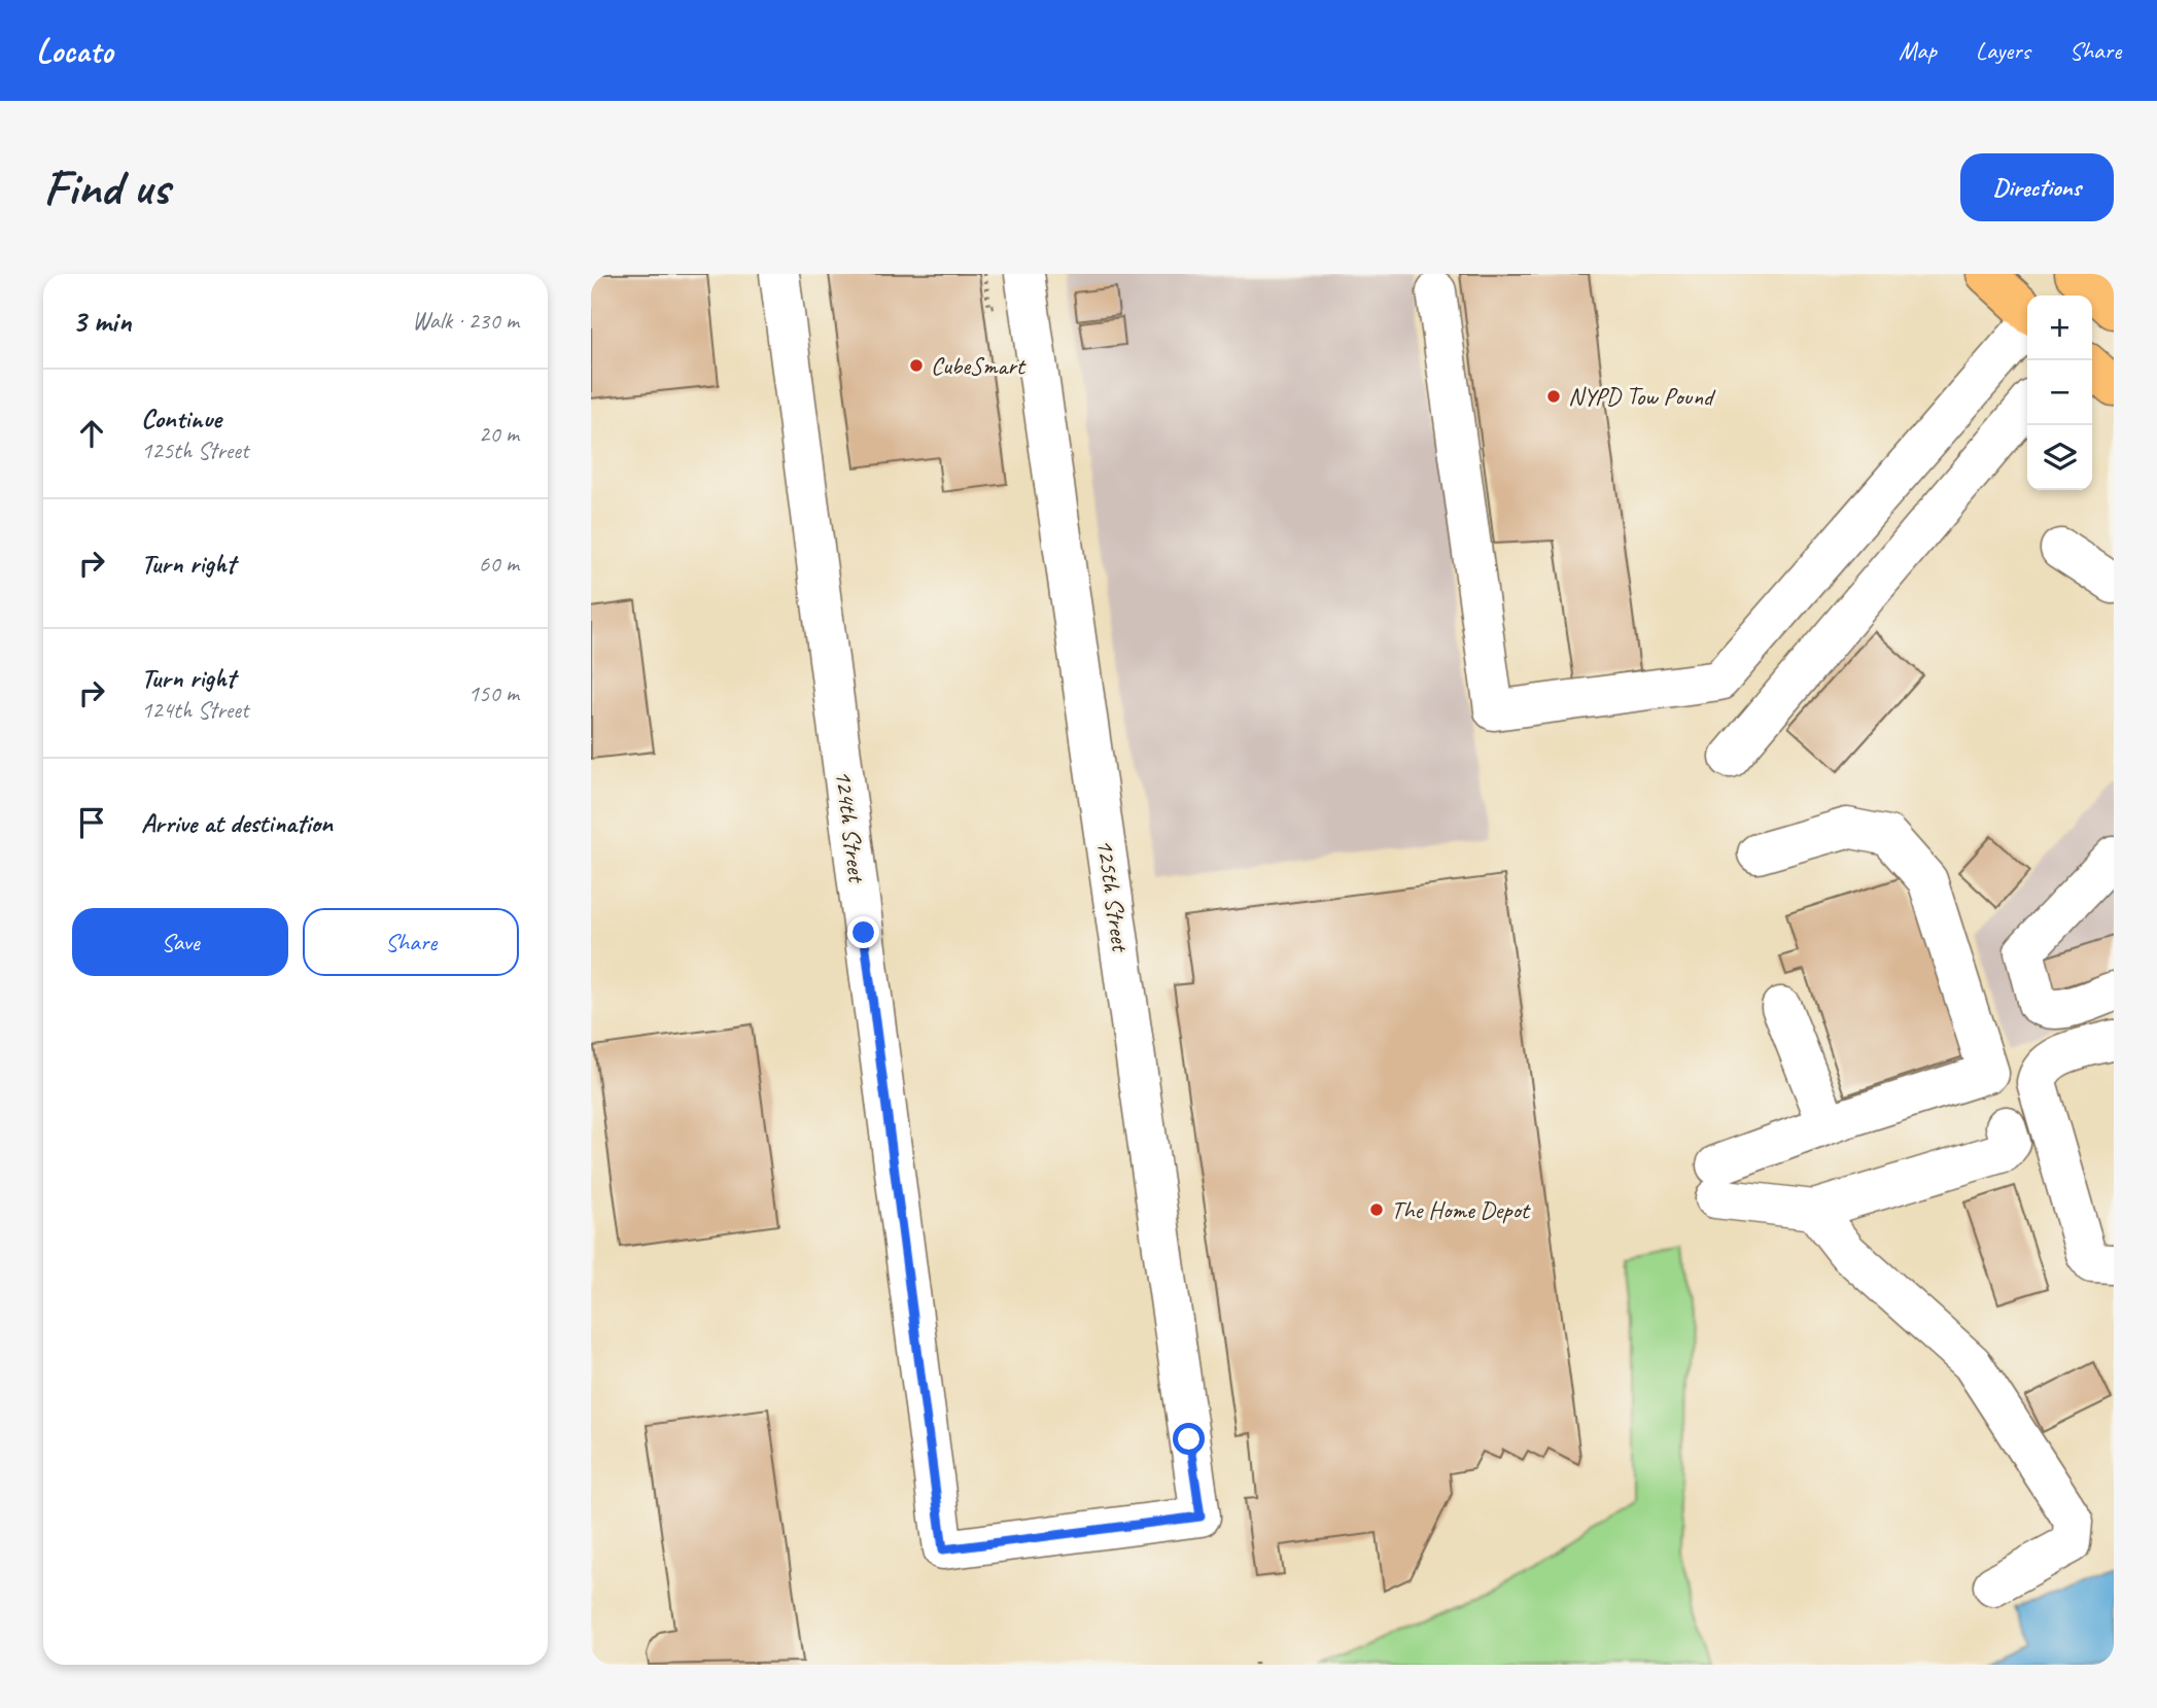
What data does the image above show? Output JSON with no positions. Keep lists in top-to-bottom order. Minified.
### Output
{"streets":{"lane":["124th Street","125th Street"]},"crossings":[["124th Street","125th Street"]],"places":["CubeSmart","NYPD Tow Pound","The Home Depot"],"page":{"header":"Locato","nav":["Map","Layers","Share"],"buttons":["Directions",["Save","Share"]],"title":"Find us","heading":["3 min","Walk · 230 m"],"map_buttons":["+","−"],"list":[["Continue","125th Street","20 m"],["Turn right","60 m"],["Turn right","124th Street","150 m"],"Arrive at destination"]}}
